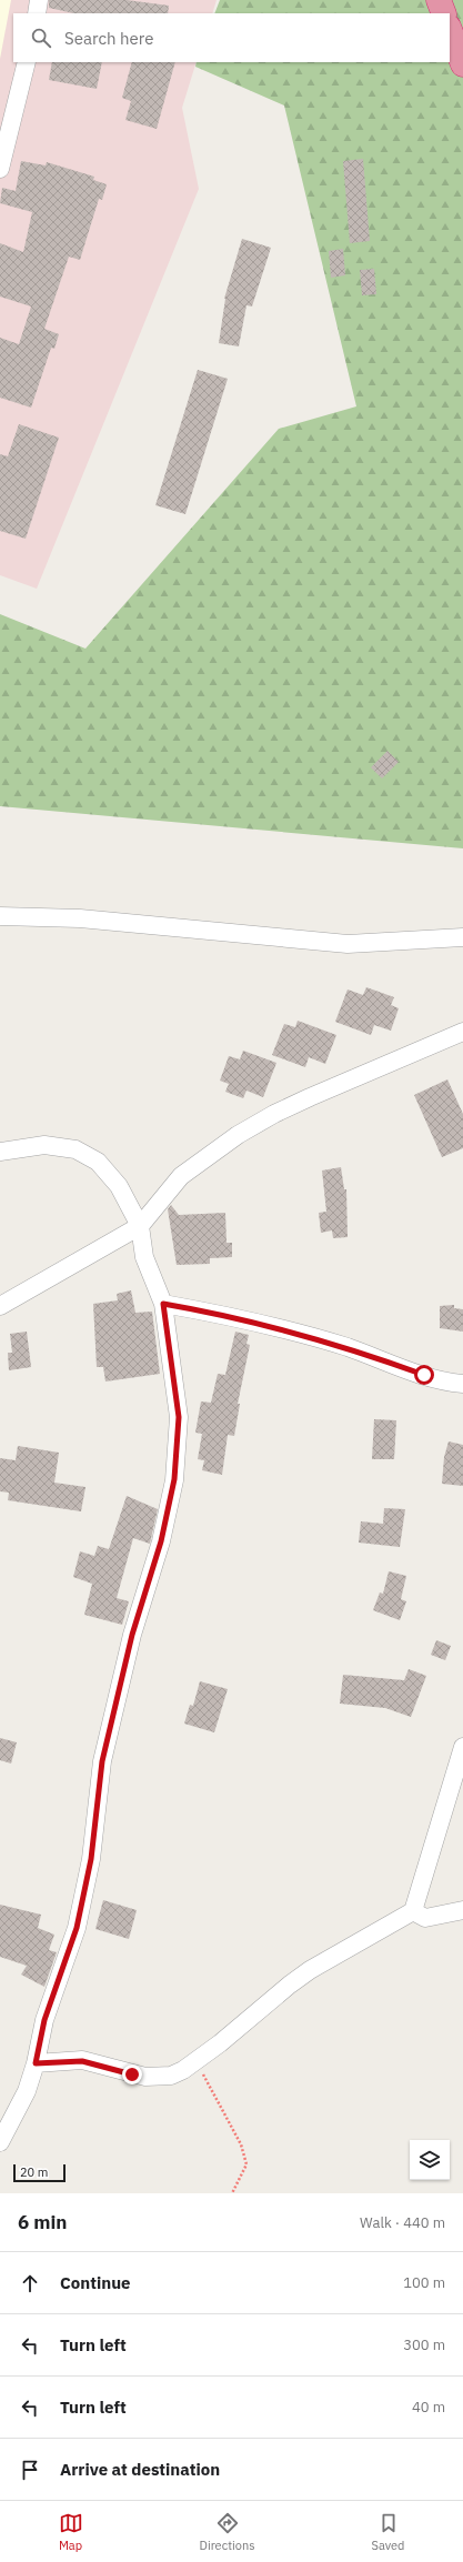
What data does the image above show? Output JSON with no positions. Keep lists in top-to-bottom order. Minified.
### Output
{"scale_bar":"20 m","page":{"search":"Search here","scale":"20 m","heading":["6 min","Walk · 440 m"],"list":[["Continue","100 m"],["Turn left","300 m"],["Turn left","40 m"],"Arrive at destination"],"nav":["Map","Directions","Saved"]}}
